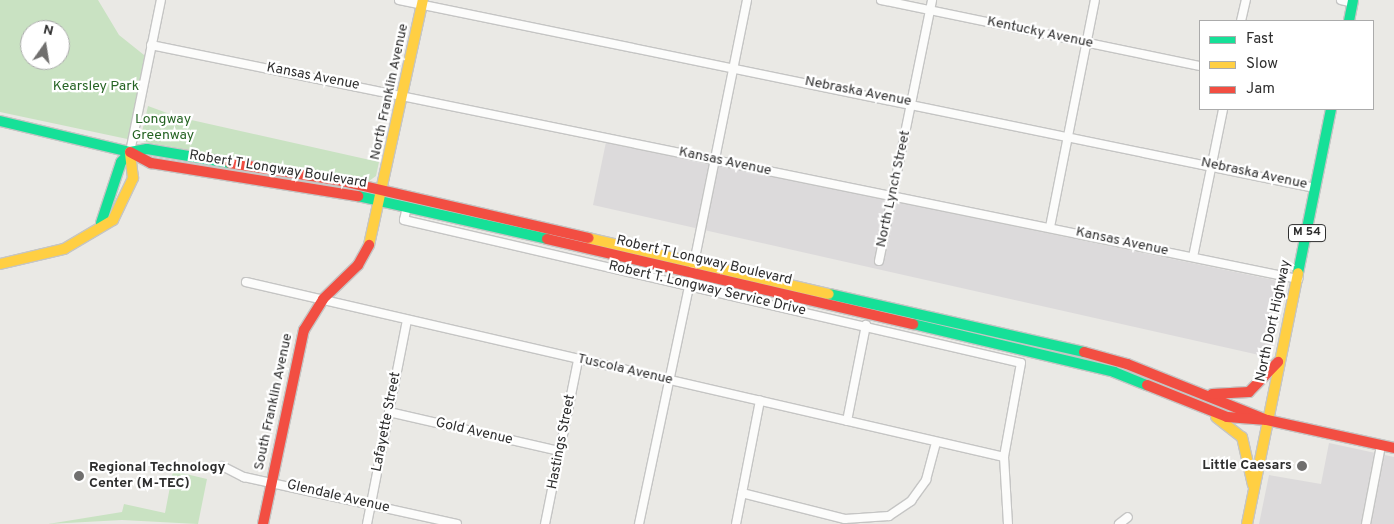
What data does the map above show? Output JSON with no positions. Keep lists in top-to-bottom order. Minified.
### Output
{"streets":{"street":["Kentucky Avenue","Kansas Avenue","North Franklin Avenue","Nebraska Avenue","Robert T Longway Boulevard","North Lynch Street","M 54","Robert T. Longway Service Drive","North Dort Highway","Tuscola Avenue","South Franklin Avenue","Lafayette Street","Gold Avenue","Hastings Street","Glendale Avenue"]},"crossings":[["Kentucky Avenue","North Lynch Street"],["Kansas Avenue","North Franklin Avenue"],["Kansas Avenue","North Lynch Street"],["Kansas Avenue","North Dort Highway"],["North Franklin Avenue","Nebraska Avenue"],["North Franklin Avenue","Robert T Longway Boulevard"],["North Franklin Avenue","South Franklin Avenue"],["Nebraska Avenue","North Lynch Street"],["Nebraska Avenue","North Dort Highway"],["Robert T Longway Boulevard","M 54"],["Robert T Longway Boulevard","Robert T. Longway Service Drive"],["Robert T Longway Boulevard","North Dort Highway"],["Robert T Longway Boulevard","South Franklin Avenue"],["M 54","North Dort Highway"],["Robert T. Longway Service Drive","Tuscola Avenue"],["Tuscola Avenue","South Franklin Avenue"],["Tuscola Avenue","Lafayette Street"],["Tuscola Avenue","Hastings Street"],["South Franklin Avenue","Glendale Avenue"],["Lafayette Street","Gold Avenue"],["Lafayette Street","Glendale Avenue"],["Gold Avenue","Hastings Street"]],"parks":["Kearsley Park","Longway Greenway"],"places":["Little Caesars","Regional Technology Center (M-TEC)"],"legend":["Fast","Slow","Jam"],"north":"top"}
